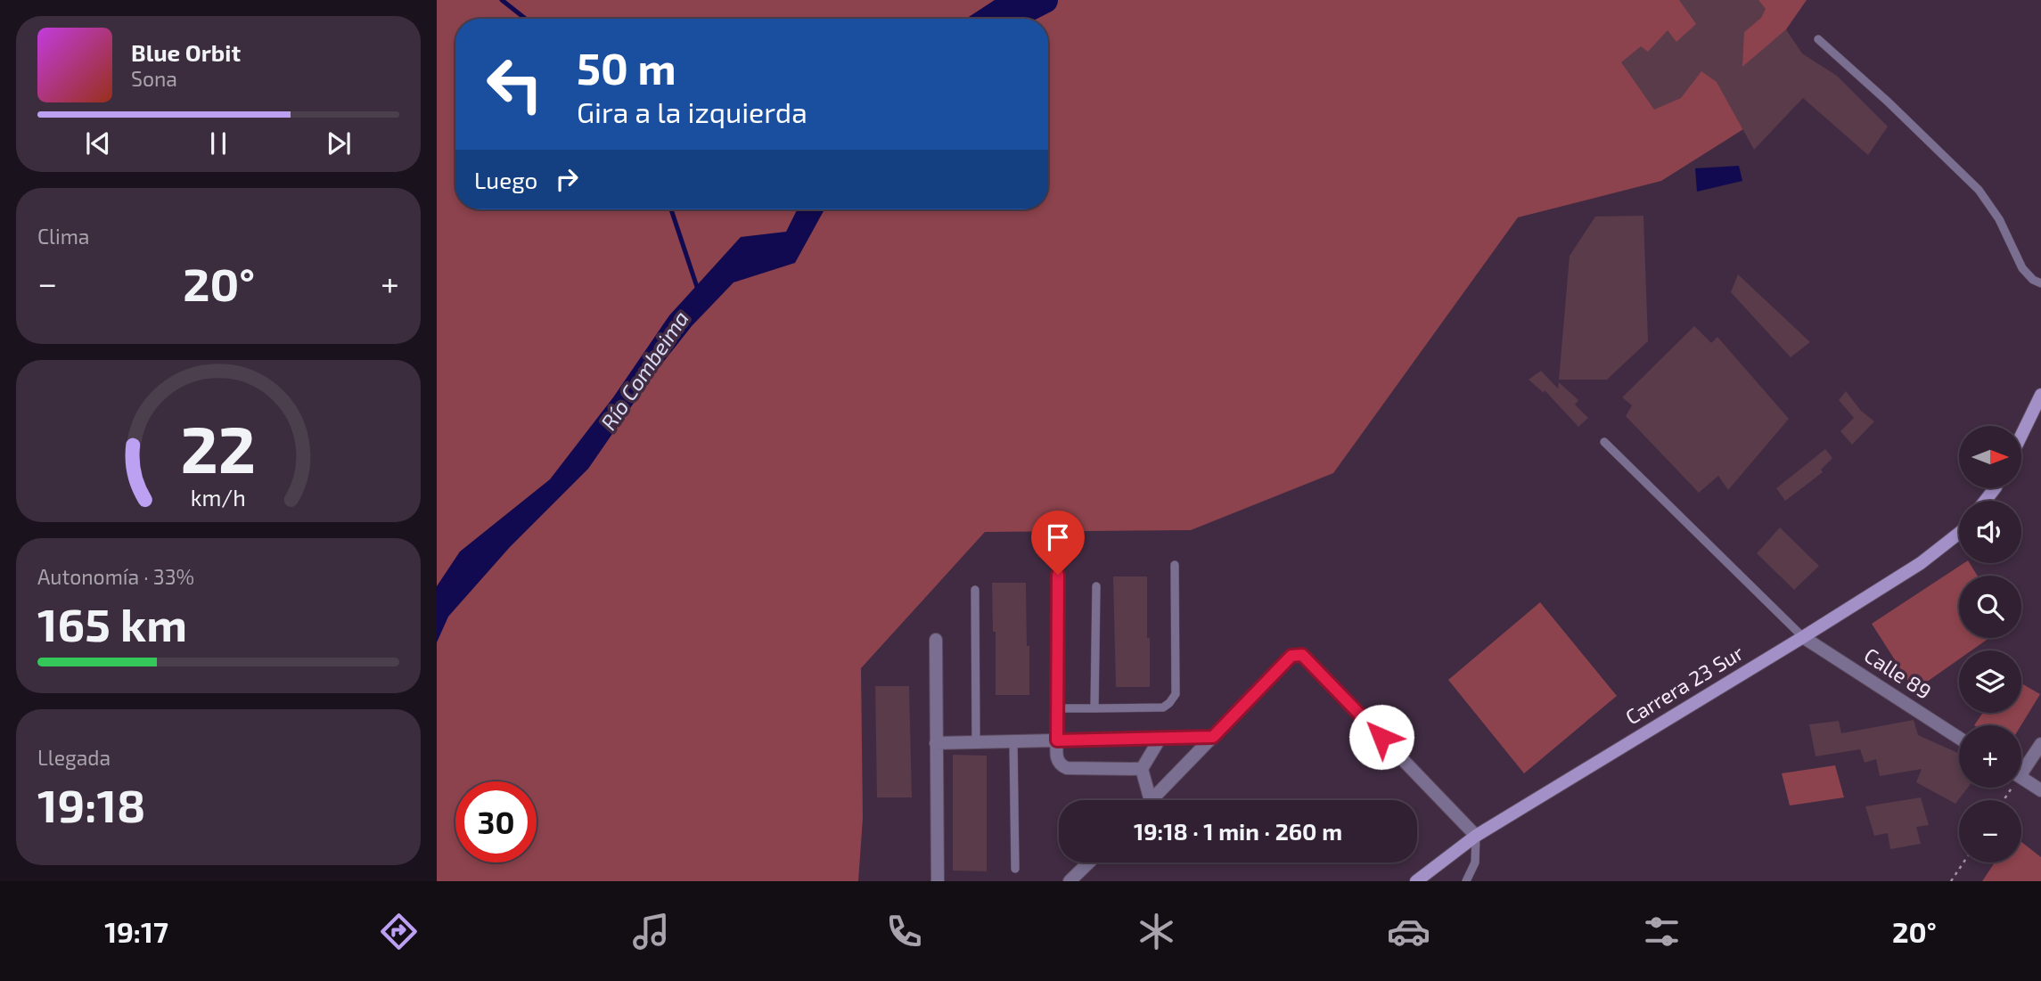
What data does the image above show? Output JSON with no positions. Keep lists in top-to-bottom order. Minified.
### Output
{"streets":{"main road":["Carrera 23 Sur"],"street":["Calle 89"]},"crossings":[["Calle 89","Carrera 23 Sur"]],"water":["Río Combeima"],"north":"right","page":{"turn":["50 m","Gira a la izquierda"],"song":["Blue Orbit","Sona"],"then":"Luego","tile":["Clima",["Autonomía · 33%","165 km"],["Llegada","19:18"]],"heat":["−","20°","+"],"map_buttons":["+","−"],"limit":"30","trip":"19:18 · 1 min · 260 m","tabs":["19:17","20°"],"gauge":["22","km/h"]}}
